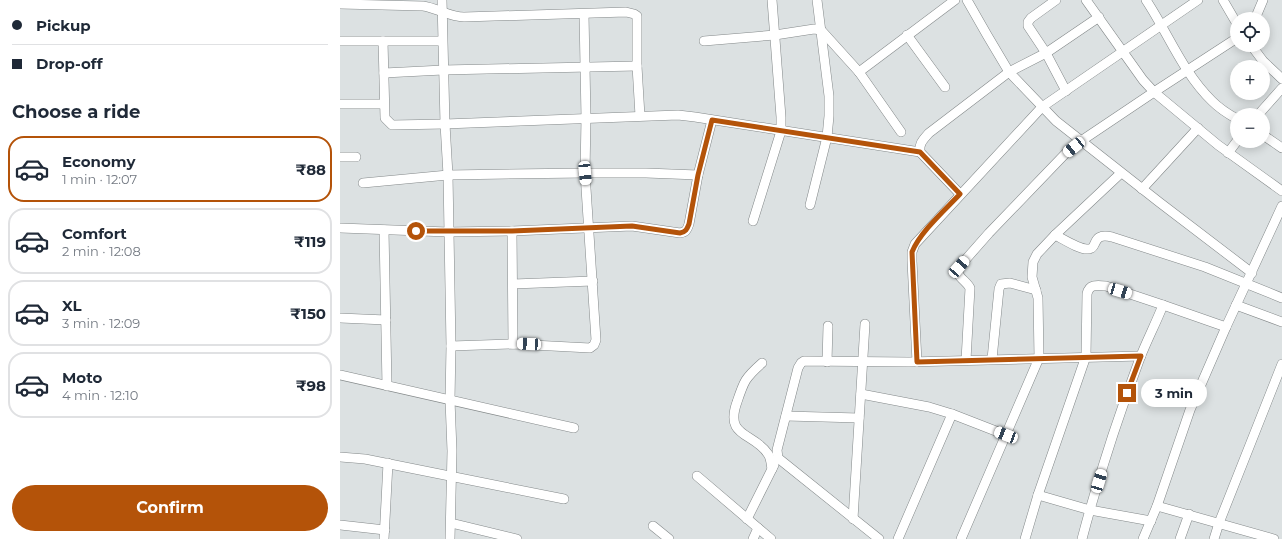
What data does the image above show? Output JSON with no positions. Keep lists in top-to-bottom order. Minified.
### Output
{"page":{"banner":["Pickup","Drop-off"],"map_buttons":["+","−"],"heading":"Choose a ride","list":[{"name":"Economy","note":"1 min · 12:07","value":"₹88"},{"name":"Comfort","note":"2 min · 12:08","value":"₹119"},{"name":"XL","note":"3 min · 12:09","value":"₹150"},{"name":"Moto","note":"4 min · 12:10","value":"₹98"}],"bubble":"3 min","buttons":"Confirm"}}
